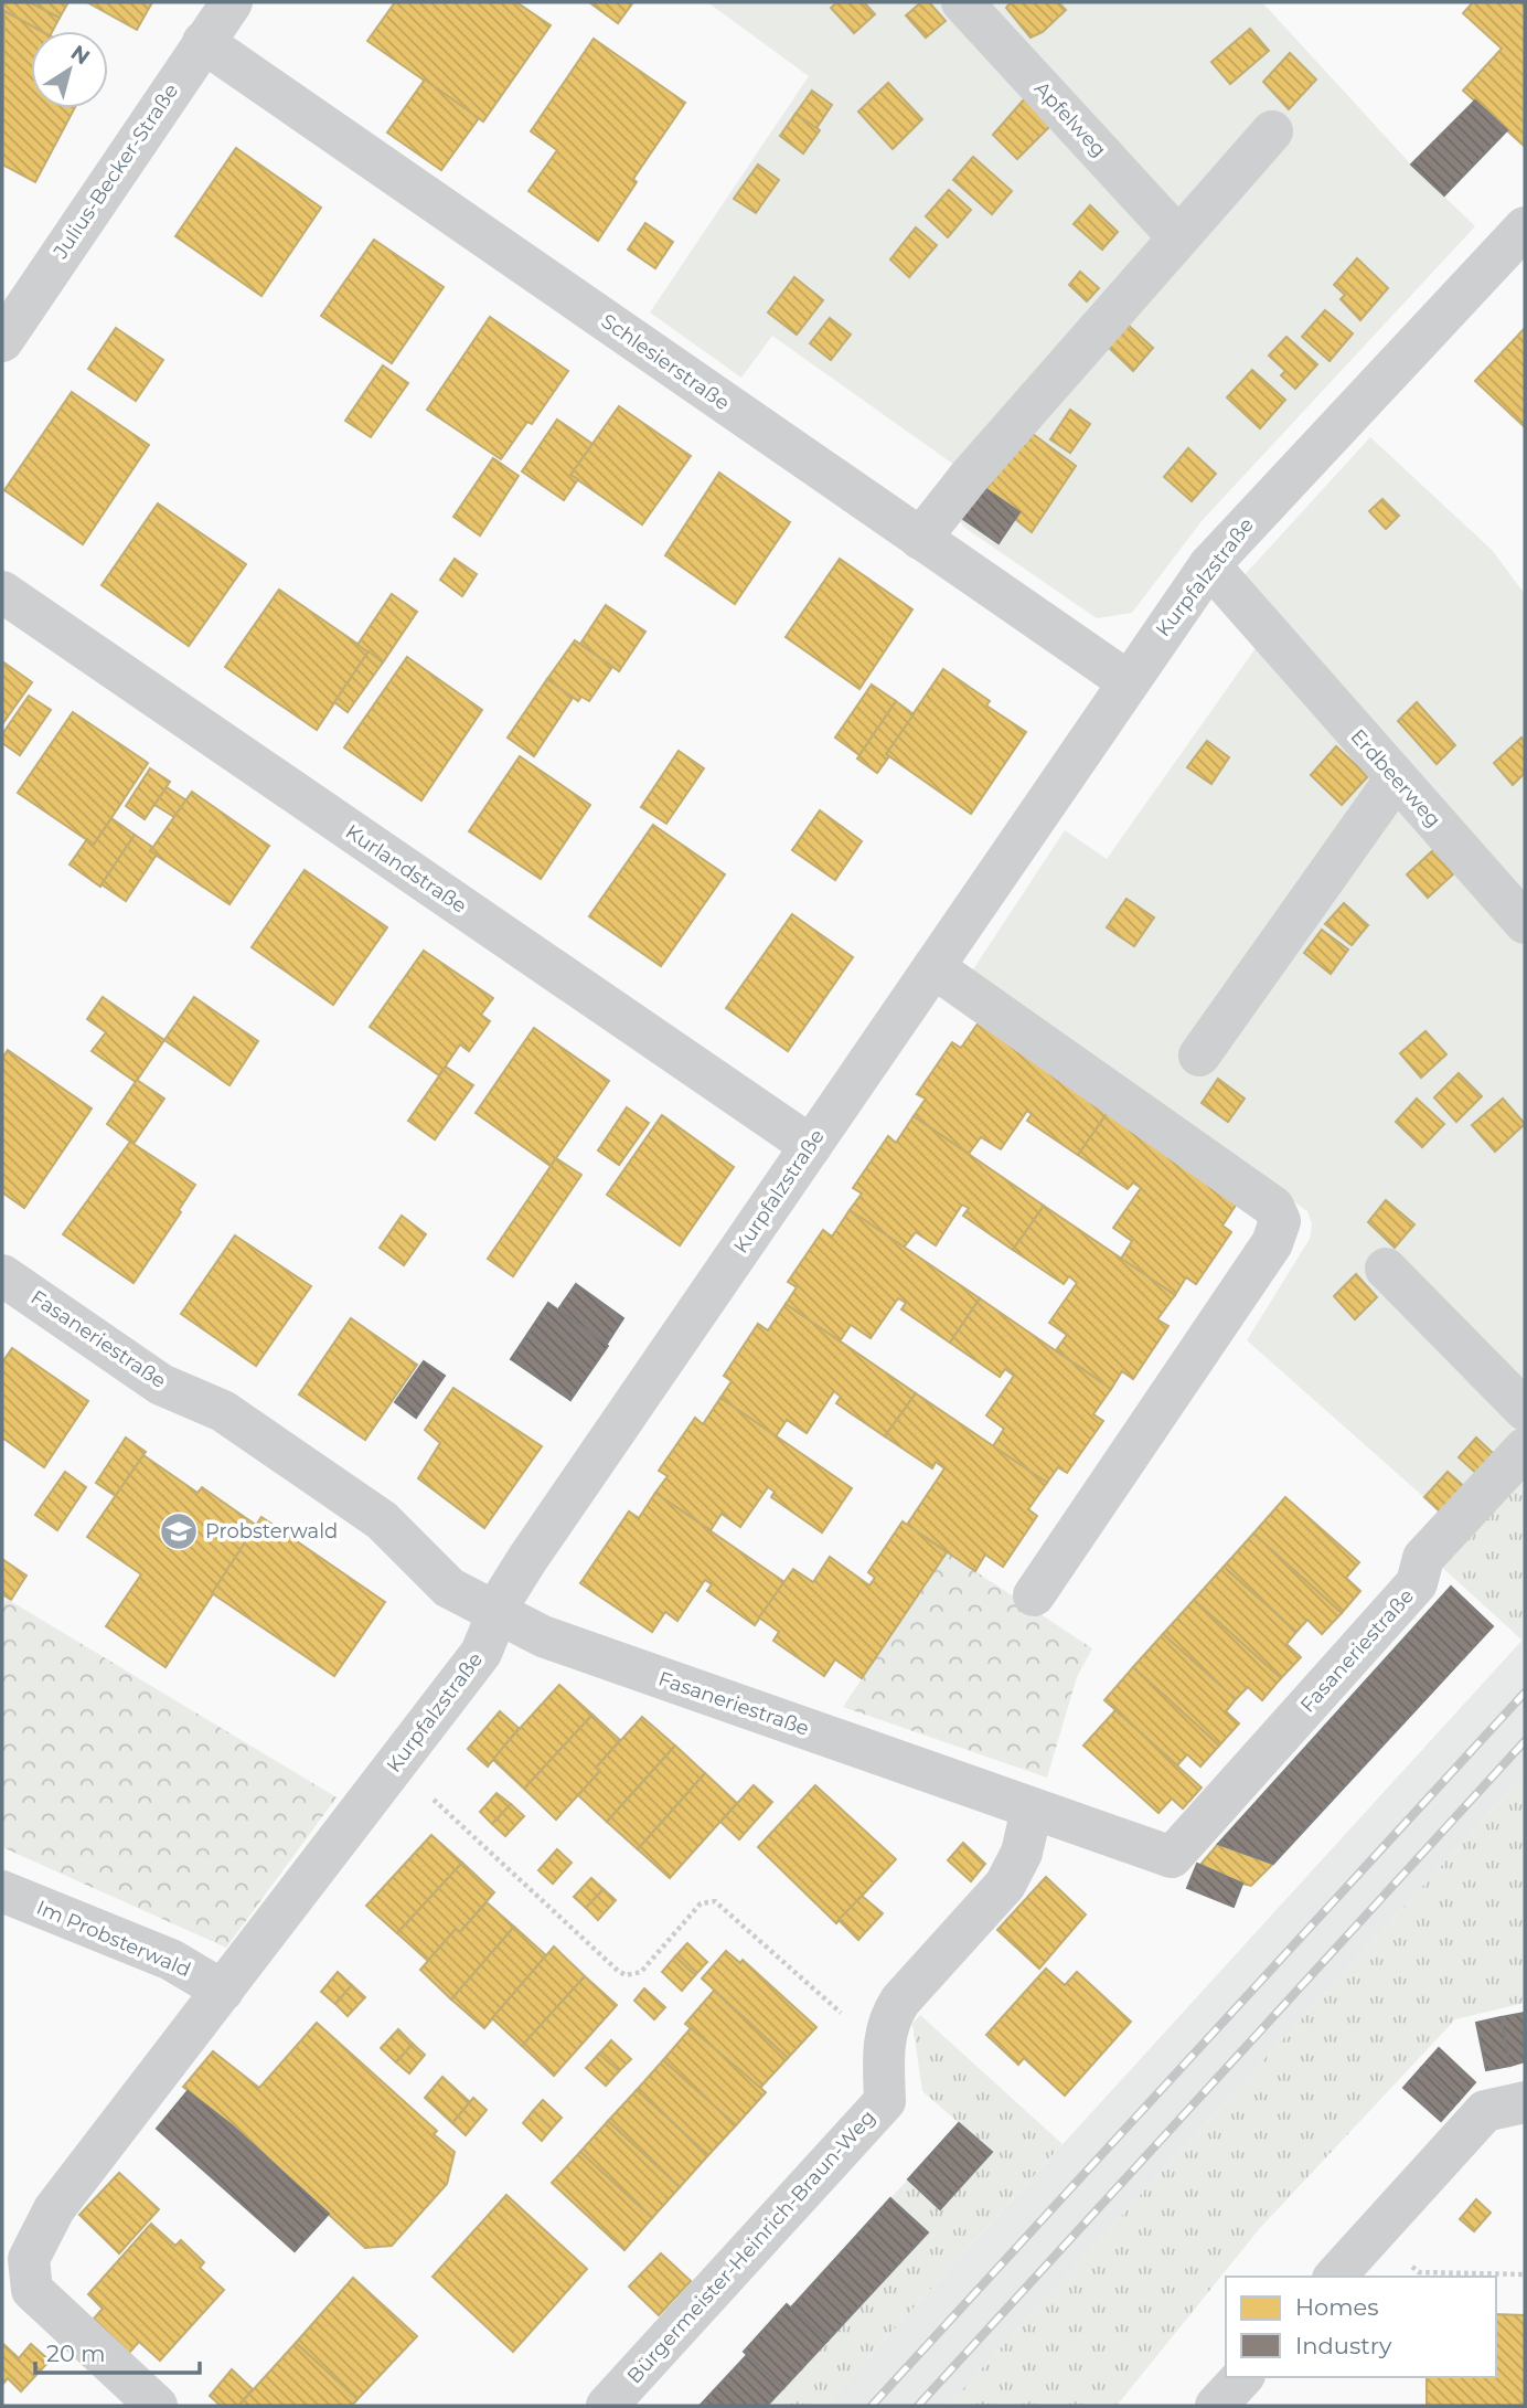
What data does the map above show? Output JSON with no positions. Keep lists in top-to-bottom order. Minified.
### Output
{"streets":{"street":["Apfelweg","Julius-Becker-Straße","Schlesierstraße","Kurpfalzstraße","Erdbeerweg","Kurlandstraße","Fasaneriestraße","Im Probsterwald","Bürgermeister-Heinrich-Braun-Weg"]},"crossings":[["Julius-Becker-Straße","Schlesierstraße"],["Schlesierstraße","Kurpfalzstraße"],["Kurpfalzstraße","Erdbeerweg"],["Kurpfalzstraße","Kurlandstraße"],["Kurpfalzstraße","Fasaneriestraße"],["Kurpfalzstraße","Im Probsterwald"],["Fasaneriestraße","Bürgermeister-Heinrich-Braun-Weg"]],"places":{"school or university":["Probsterwald"]},"legend":["Homes","Industry"],"scale_bar":"20 m","north":"top right"}
